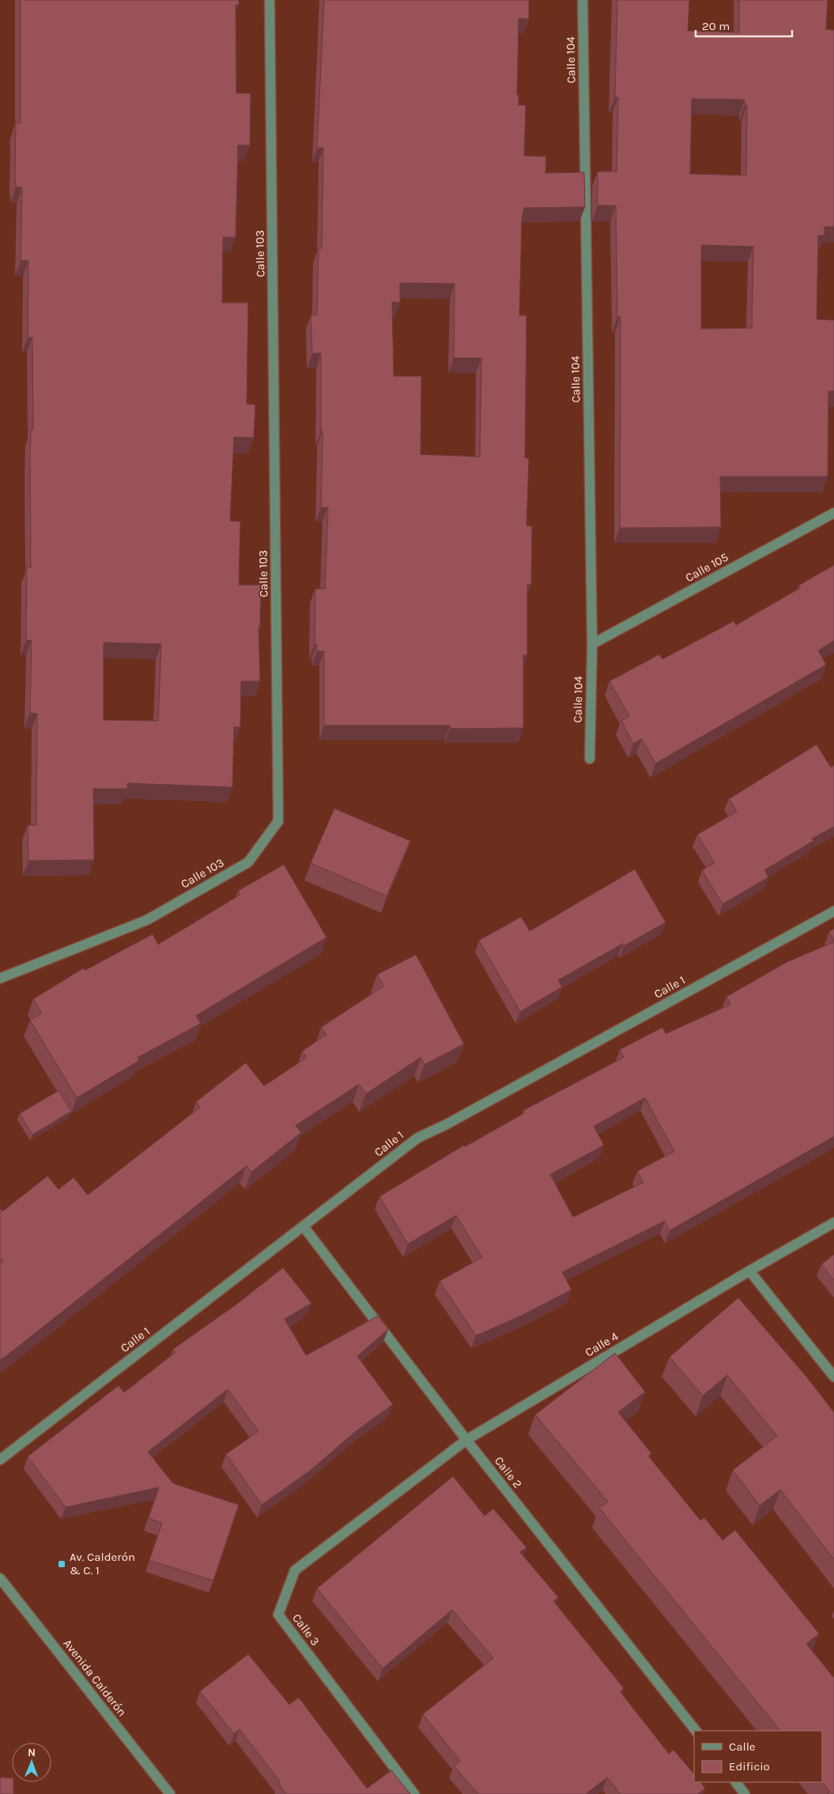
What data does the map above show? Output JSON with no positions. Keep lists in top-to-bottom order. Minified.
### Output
{"streets":{"street":["Calle 104","Calle 103","Calle 105","Calle 1","Calle 4","Calle 2","Calle 3","Avenida Calderón"]},"crossings":[["Calle 104","Calle 105"],["Calle 1","Calle 2"],["Calle 4","Calle 2"],["Calle 4","Calle 3"],["Calle 2","Calle 3"]],"places":{"transit":["Av. Calderón & C. 1"]},"legend":["Calle","Edificio"],"scale_bar":"20 m","north":"top"}
